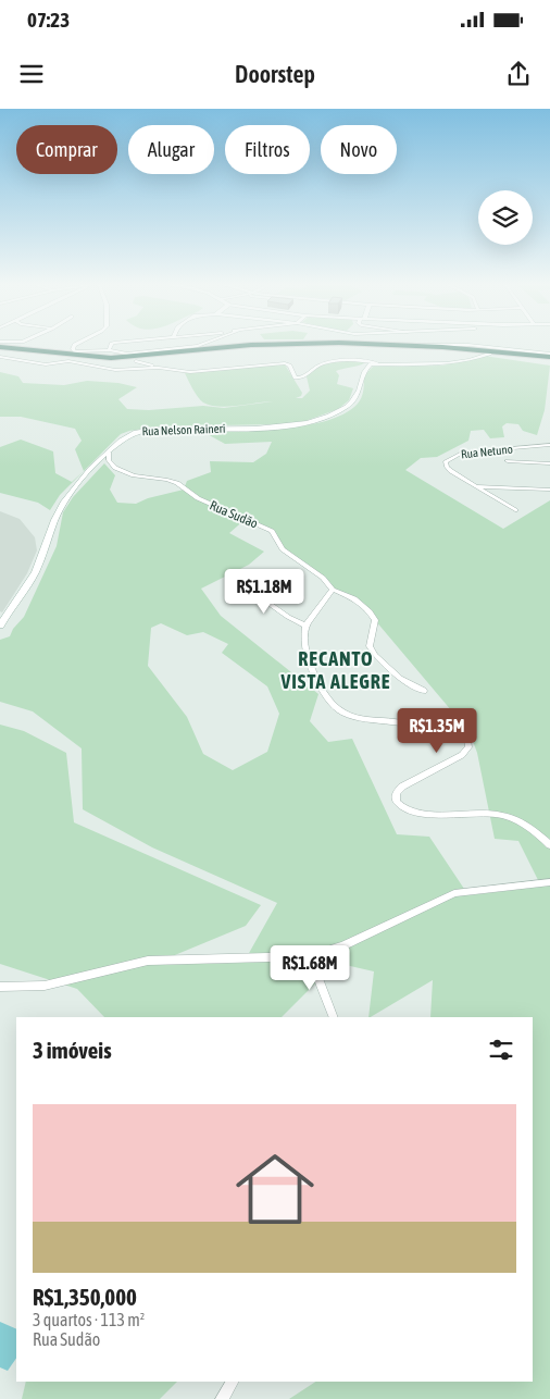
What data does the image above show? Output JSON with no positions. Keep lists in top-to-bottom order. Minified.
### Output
{"streets":{"main road":["Rua Nelson Raineri"],"street":["Rua Netuno","Rua Sudão"]},"crossings":[["Rua Nelson Raineri","Rua Sudão"]],"districts":["RECANTO VISTA ALEGRE"],"page":{"status":"07:23","header":"Doorstep","chip":["Comprar","Alugar","Filtros","Novo"],"price":["R$1.18M","R$1.35M","R$1.68M"],"heading":"3 imóveis","list":[{"name":"R$1,350,000","note":"3 quartos · 113 m² · Rua Sudão"}]}}
